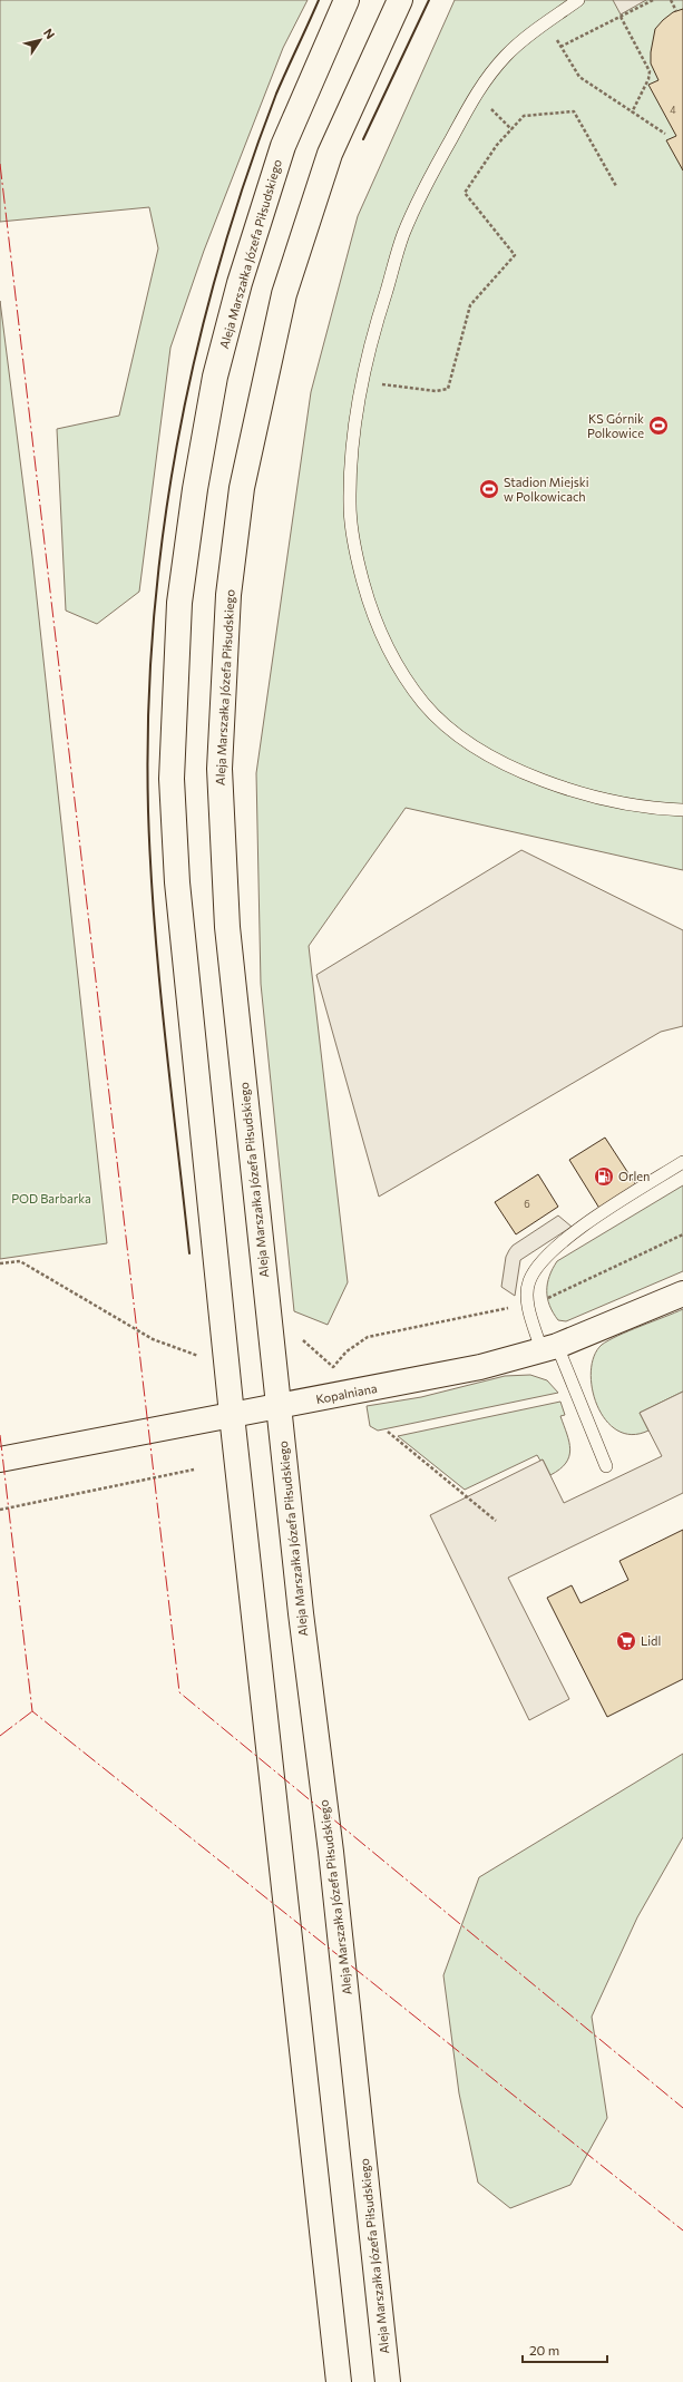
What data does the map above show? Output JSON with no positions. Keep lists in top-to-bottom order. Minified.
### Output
{"streets":{"main road":["Aleja Marszałka Józefa Piłsudskiego","Kopalniana"]},"crossings":[["Aleja Marszałka Józefa Piłsudskiego","Kopalniana"]],"parks":["POD Barbarka"],"places":{"sports":["KS Górnik Polkowice","Stadion Miejski w Polkowicach"],"fuel station":["Orlen"],"supermarket":["Lidl"]},"house_numbers":["4","6"],"scale_bar":"20 m","north":"top right"}
